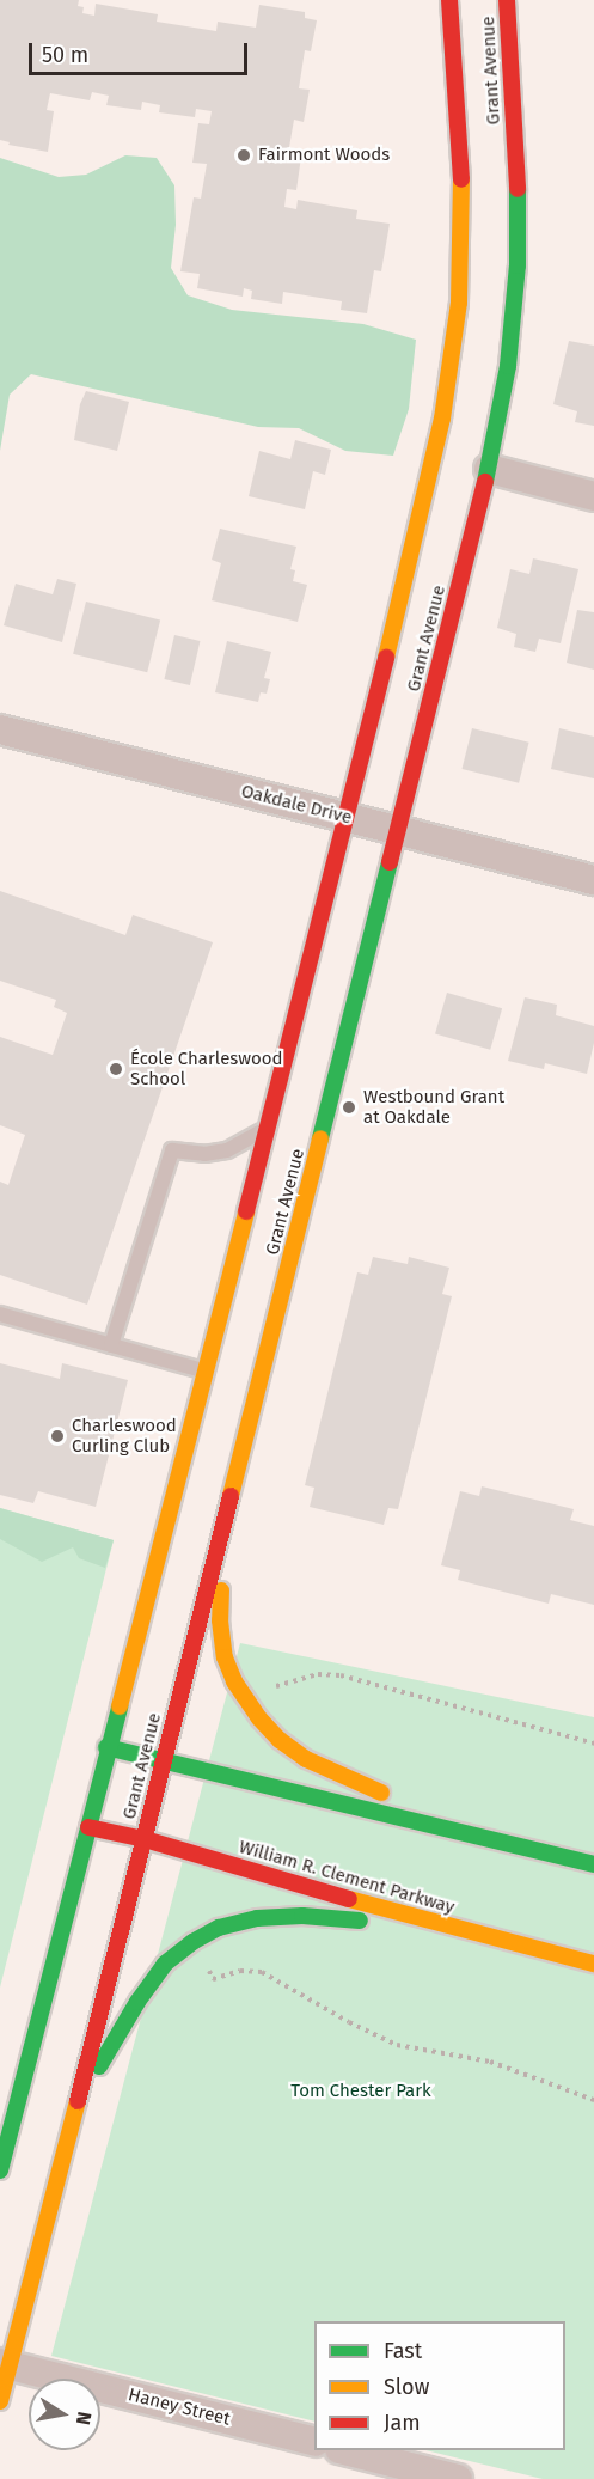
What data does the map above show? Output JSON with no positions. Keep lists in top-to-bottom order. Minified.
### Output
{"streets":{"main road":["Grant Avenue","William R. Clement Parkway"],"street":["Oakdale Drive","Haney Street"]},"crossings":[["Grant Avenue","Oakdale Drive"],["Grant Avenue","William R. Clement Parkway"],["Grant Avenue","Haney Street"]],"parks":["Tom Chester Park"],"places":["Fairmont Woods","École Charleswood School","Westbound Grant at Oakdale","Charleswood Curling Club"],"legend":["Fast","Slow","Jam"],"scale_bar":"50 m","north":"right"}
